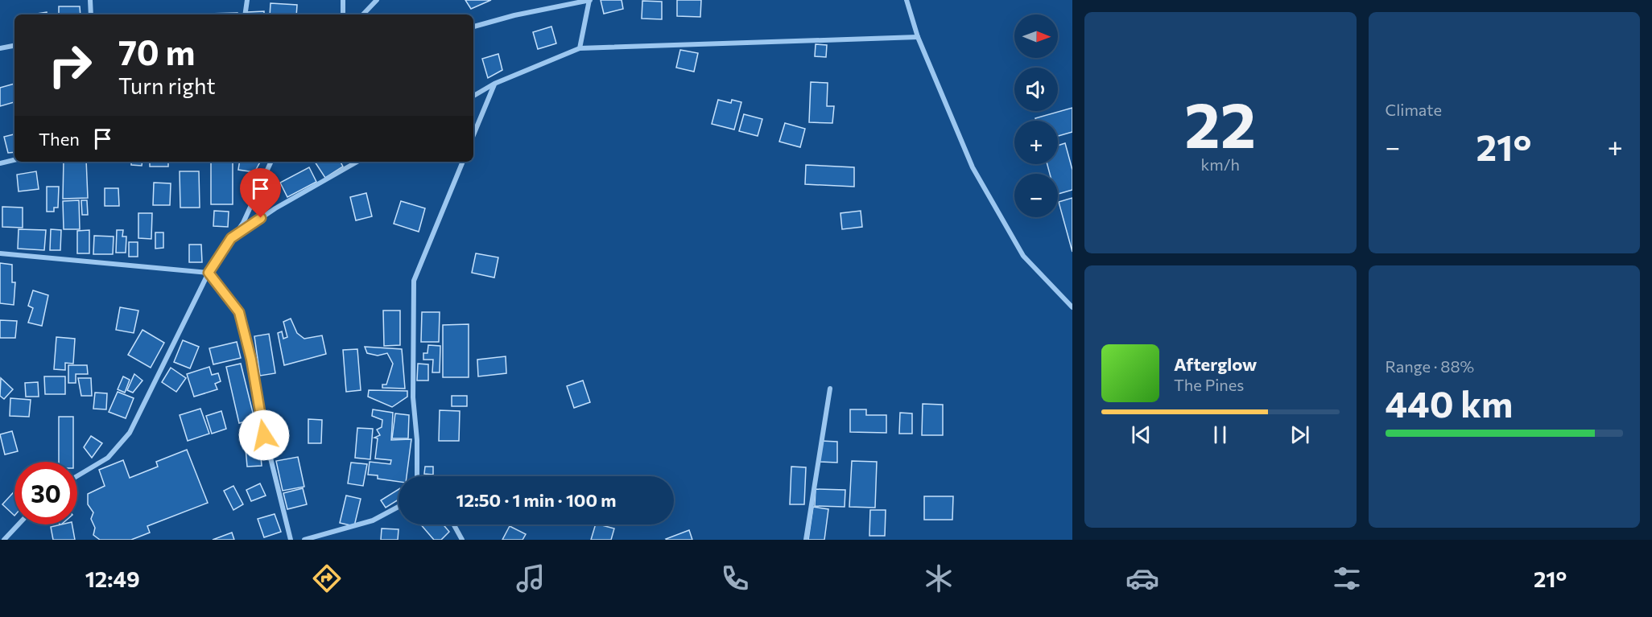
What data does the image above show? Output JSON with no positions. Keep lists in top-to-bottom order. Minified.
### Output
{"north":"right","page":{"tile":[["22","km/h"],"Climate",["Range · 88%","440 km"]],"map_buttons":["+","−"],"turn":["70 m","Turn right"],"then":"Then","heat":["−","21°","+"],"song":["Afterglow","The Pines"],"limit":"30","trip":"12:50 · 1 min · 100 m","tabs":["12:49","21°"]}}
